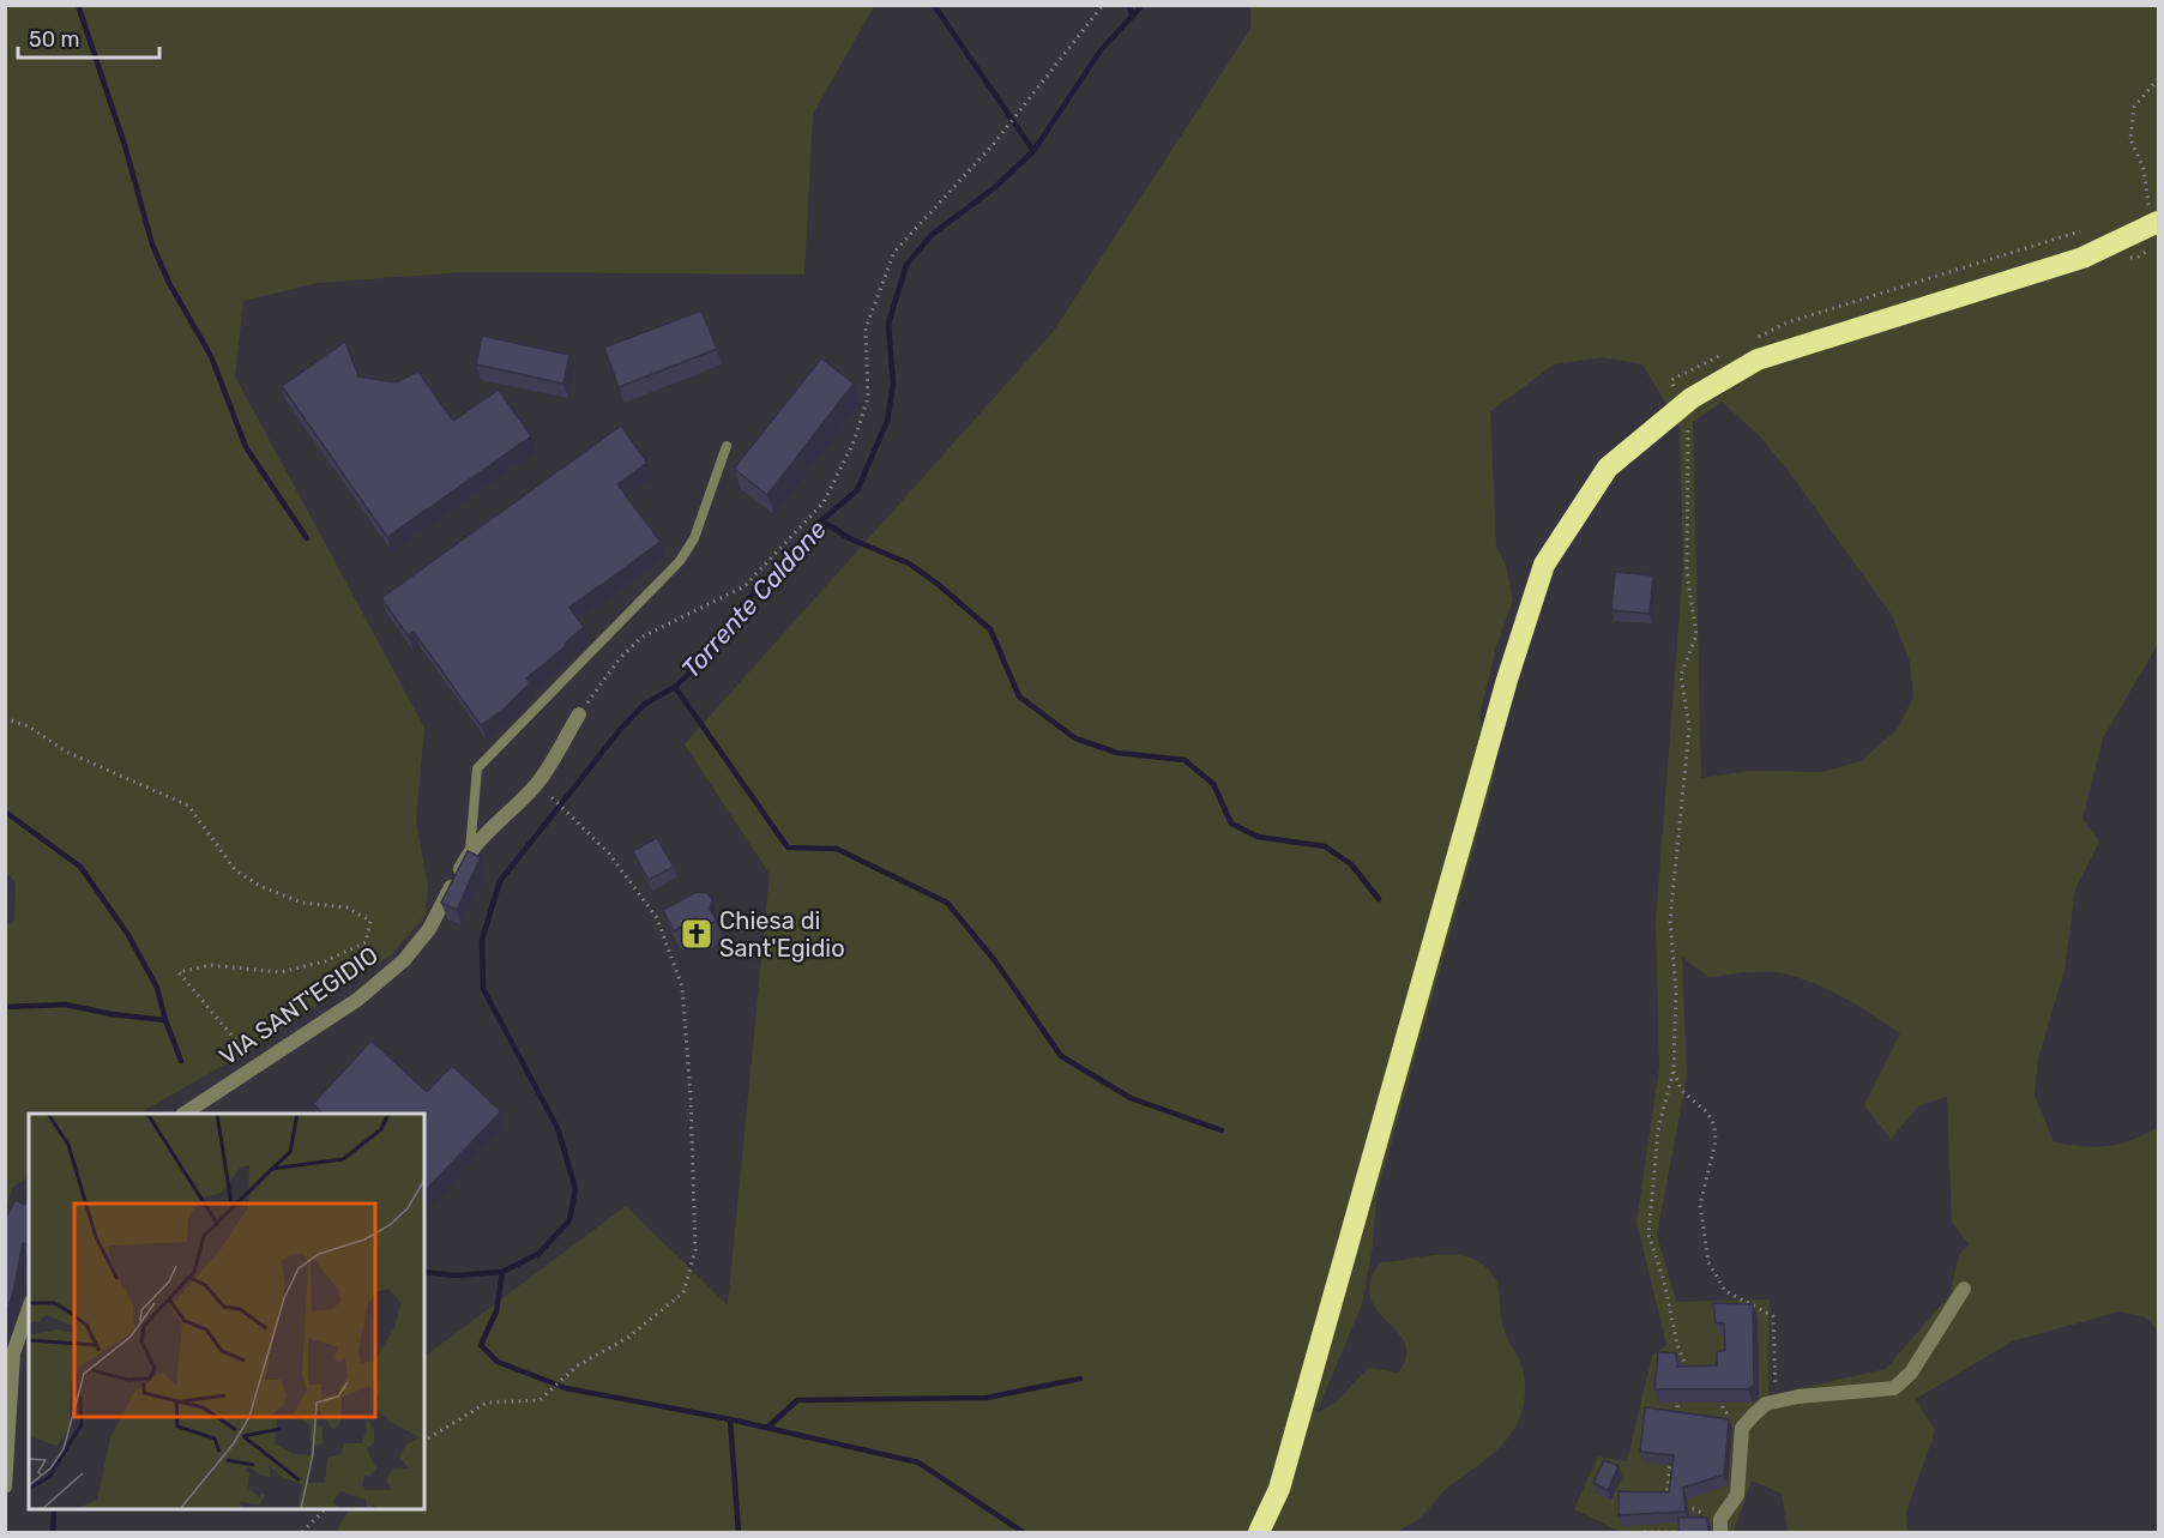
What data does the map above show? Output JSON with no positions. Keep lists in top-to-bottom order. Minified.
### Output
{"streets":{"street":["VIA SANT'EGIDIO"]},"water":["Torrente Caldone"],"places":{"church":["Chiesa di Sant'Egidio"]},"scale_bar":"50 m"}
